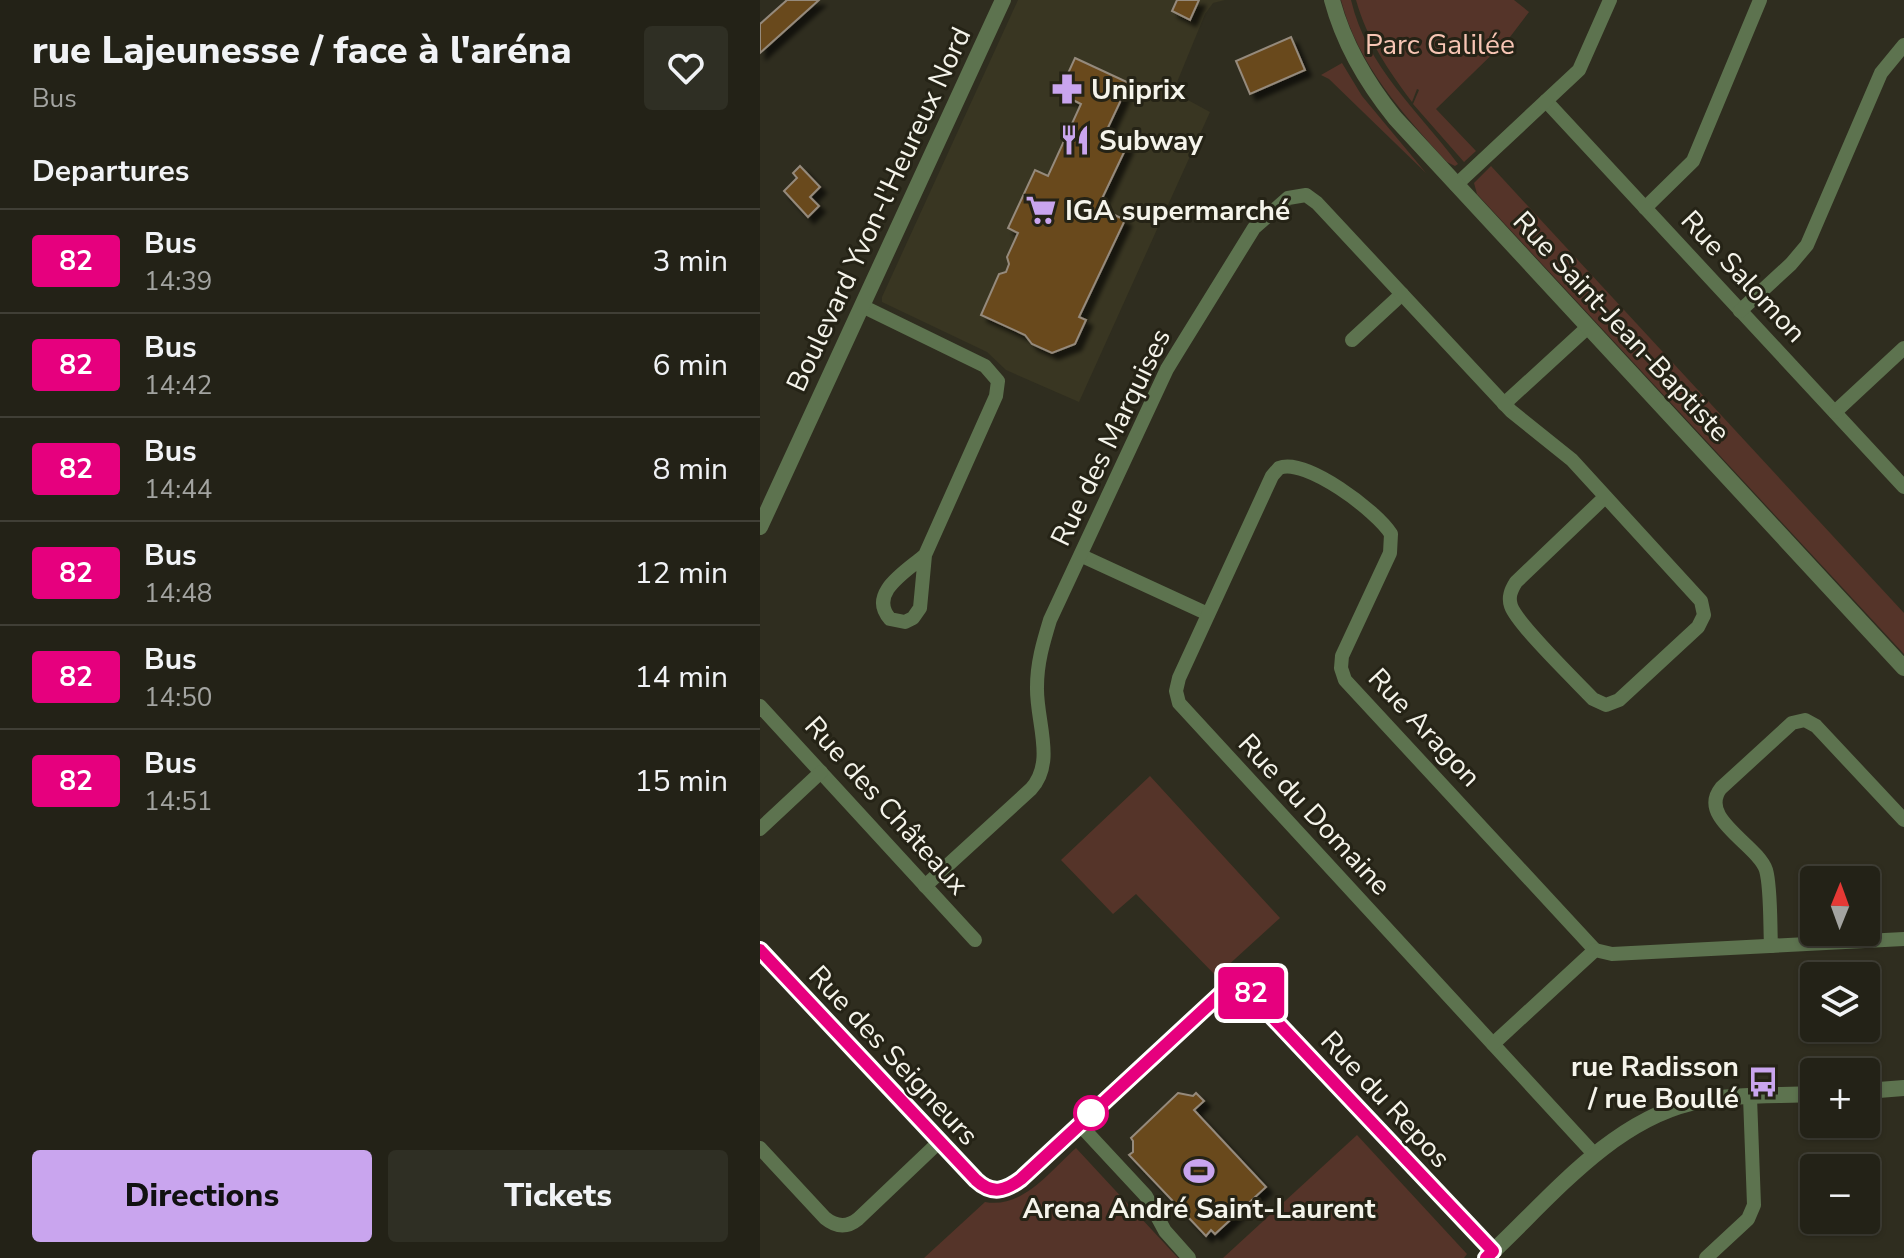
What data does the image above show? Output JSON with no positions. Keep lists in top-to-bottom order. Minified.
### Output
{"streets":{"street":["Boulevard Yvon-l'Heureux Nord","Rue Salomon","Rue Saint-Jean-Baptiste","Rue des Marquises","Rue Aragon","Rue des Châteaux","Rue du Domaine","Rue des Seigneurs","Rue du Repos"]},"crossings":[["Rue des Marquises","Rue des Châteaux"],["Rue Aragon","Rue du Domaine"],["Rue des Seigneurs","Rue du Repos"]],"parks":["Parc Galilée"],"places":{"pharmacy":["Uniprix"],"restaurant":["Subway"],"supermarket":["IGA supermarché"],"bus stop":["rue Radisson / rue Boullé"],"sports":["Arena André Saint-Laurent"]},"lines":["bus line 82"],"north":"top","page":{"heading":[["rue Lajeunesse / face à l'aréna","Bus"],"Departures"],"on_map":"82","list":[{"mark":"82","name":"Bus","note":"14:39","value":"3 min"},{"mark":"82","name":"Bus","note":"14:42","value":"6 min"},{"mark":"82","name":"Bus","note":"14:44","value":"8 min"},{"mark":"82","name":"Bus","note":"14:48","value":"12 min"},{"mark":"82","name":"Bus","note":"14:50","value":"14 min"},{"mark":"82","name":"Bus","note":"14:51","value":"15 min"}],"map_buttons":["+","−"],"buttons":["Directions","Tickets"]}}
